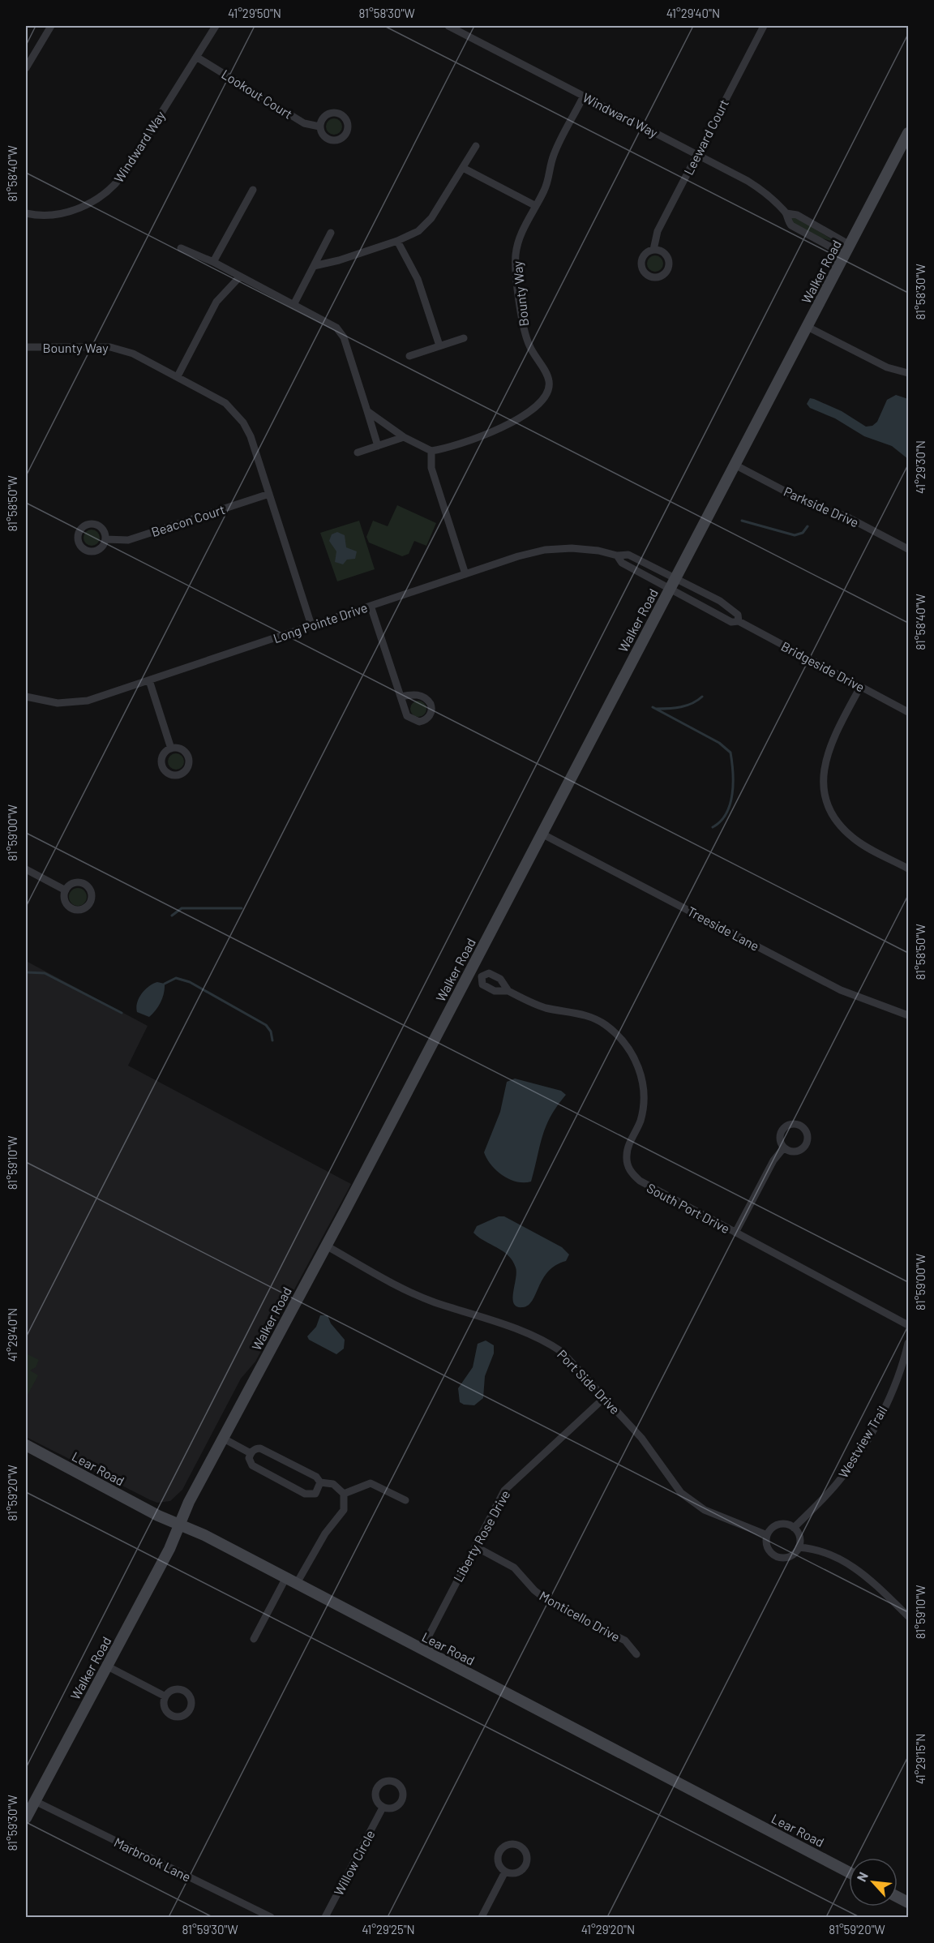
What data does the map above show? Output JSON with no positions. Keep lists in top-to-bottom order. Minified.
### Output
{"streets":{"street":["Lookout Court","Windward Way","Leeward Court","Walker Road","Bounty Way","Parkside Drive","Beacon Court","Long Pointe Drive","Bridgeside Drive","Treeside Lane","South Port Drive","Port Side Drive","Westview Trail","Lear Road","Liberty Rose Drive","Monticello Drive","Marbrook Lane","Willow Circle"]},"crossings":[["Lookout Court","Windward Way"],["Windward Way","Leeward Court"],["Windward Way","Walker Road"],["Windward Way","Bounty Way"],["Walker Road","Parkside Drive"],["Walker Road","Long Pointe Drive"],["Walker Road","Bridgeside Drive"],["Walker Road","Treeside Lane"],["Walker Road","South Port Drive"],["Walker Road","Port Side Drive"],["Walker Road","Lear Road"],["Walker Road","Marbrook Lane"],["Bounty Way","Beacon Court"],["Bounty Way","Long Pointe Drive"],["Long Pointe Drive","Bridgeside Drive"],["Port Side Drive","Westview Trail"],["Port Side Drive","Liberty Rose Drive"],["Lear Road","Liberty Rose Drive"],["Liberty Rose Drive","Monticello Drive"]],"north":"top left","coordinates":["41°29'50\"N","81°58'30\"W","41°29'40\"N","81°58'40\"W","41°29'30\"N","81°58'50\"W","81°59'00\"W","81°59'10\"W","81°59'20\"W","41°29'15\"N","81°59'30\"W","41°29'25\"N","41°29'20\"N"]}
